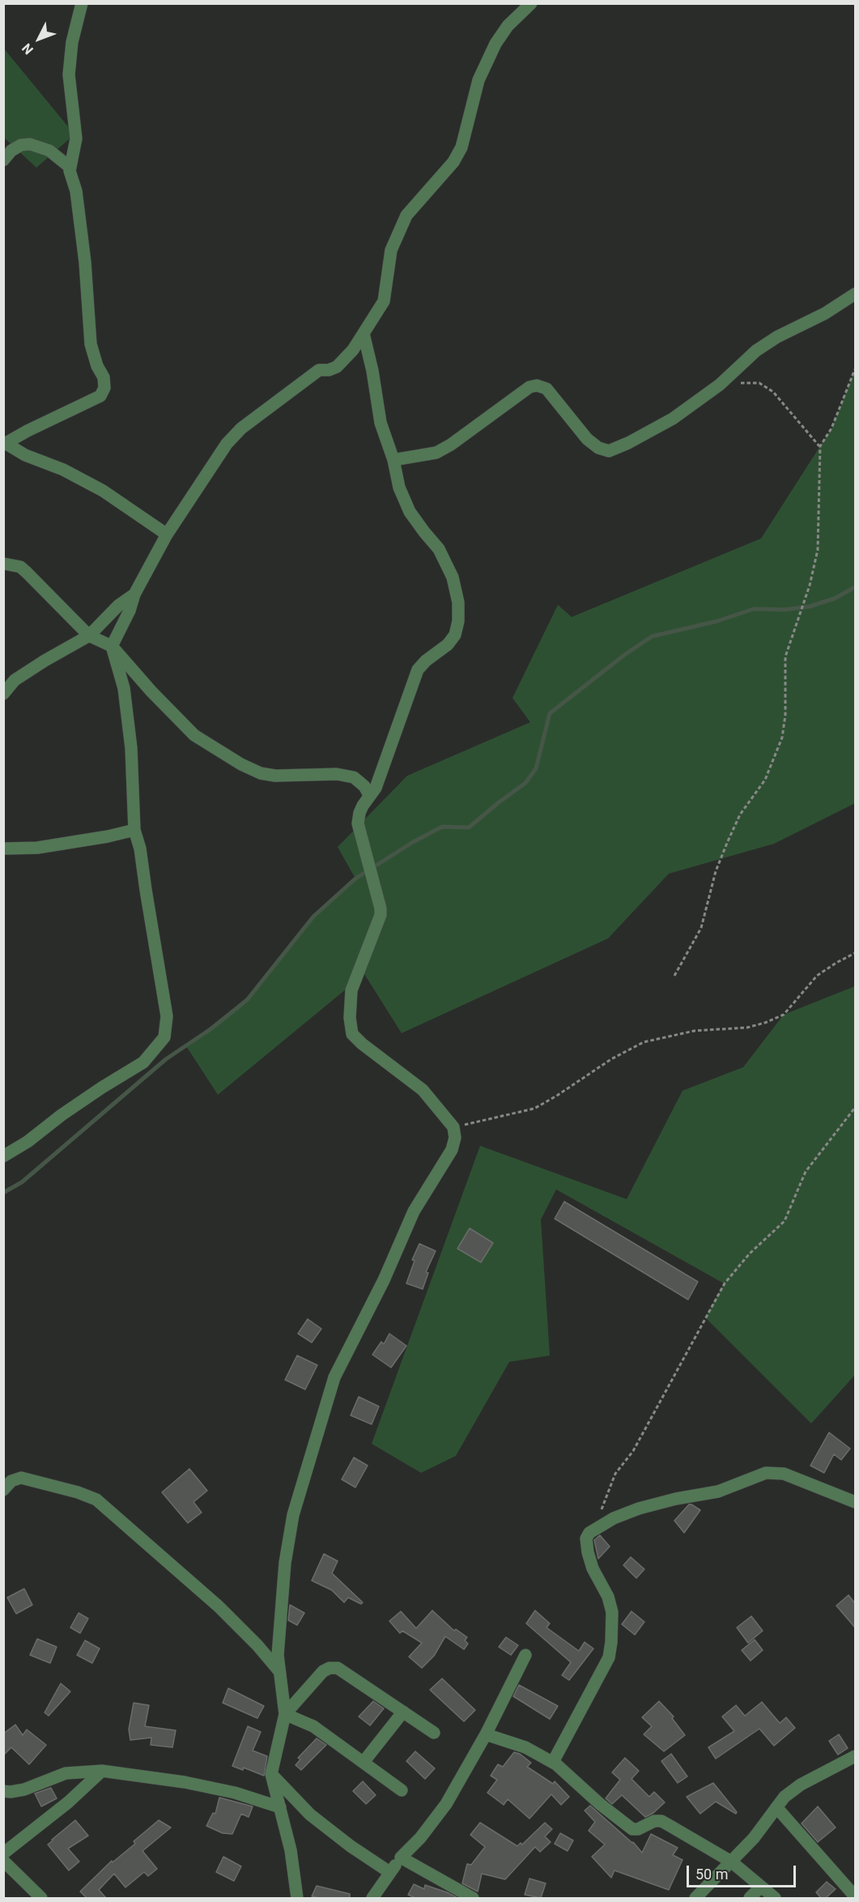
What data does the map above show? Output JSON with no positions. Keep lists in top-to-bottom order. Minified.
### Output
{"scale_bar":"50 m","north":"bottom left"}
